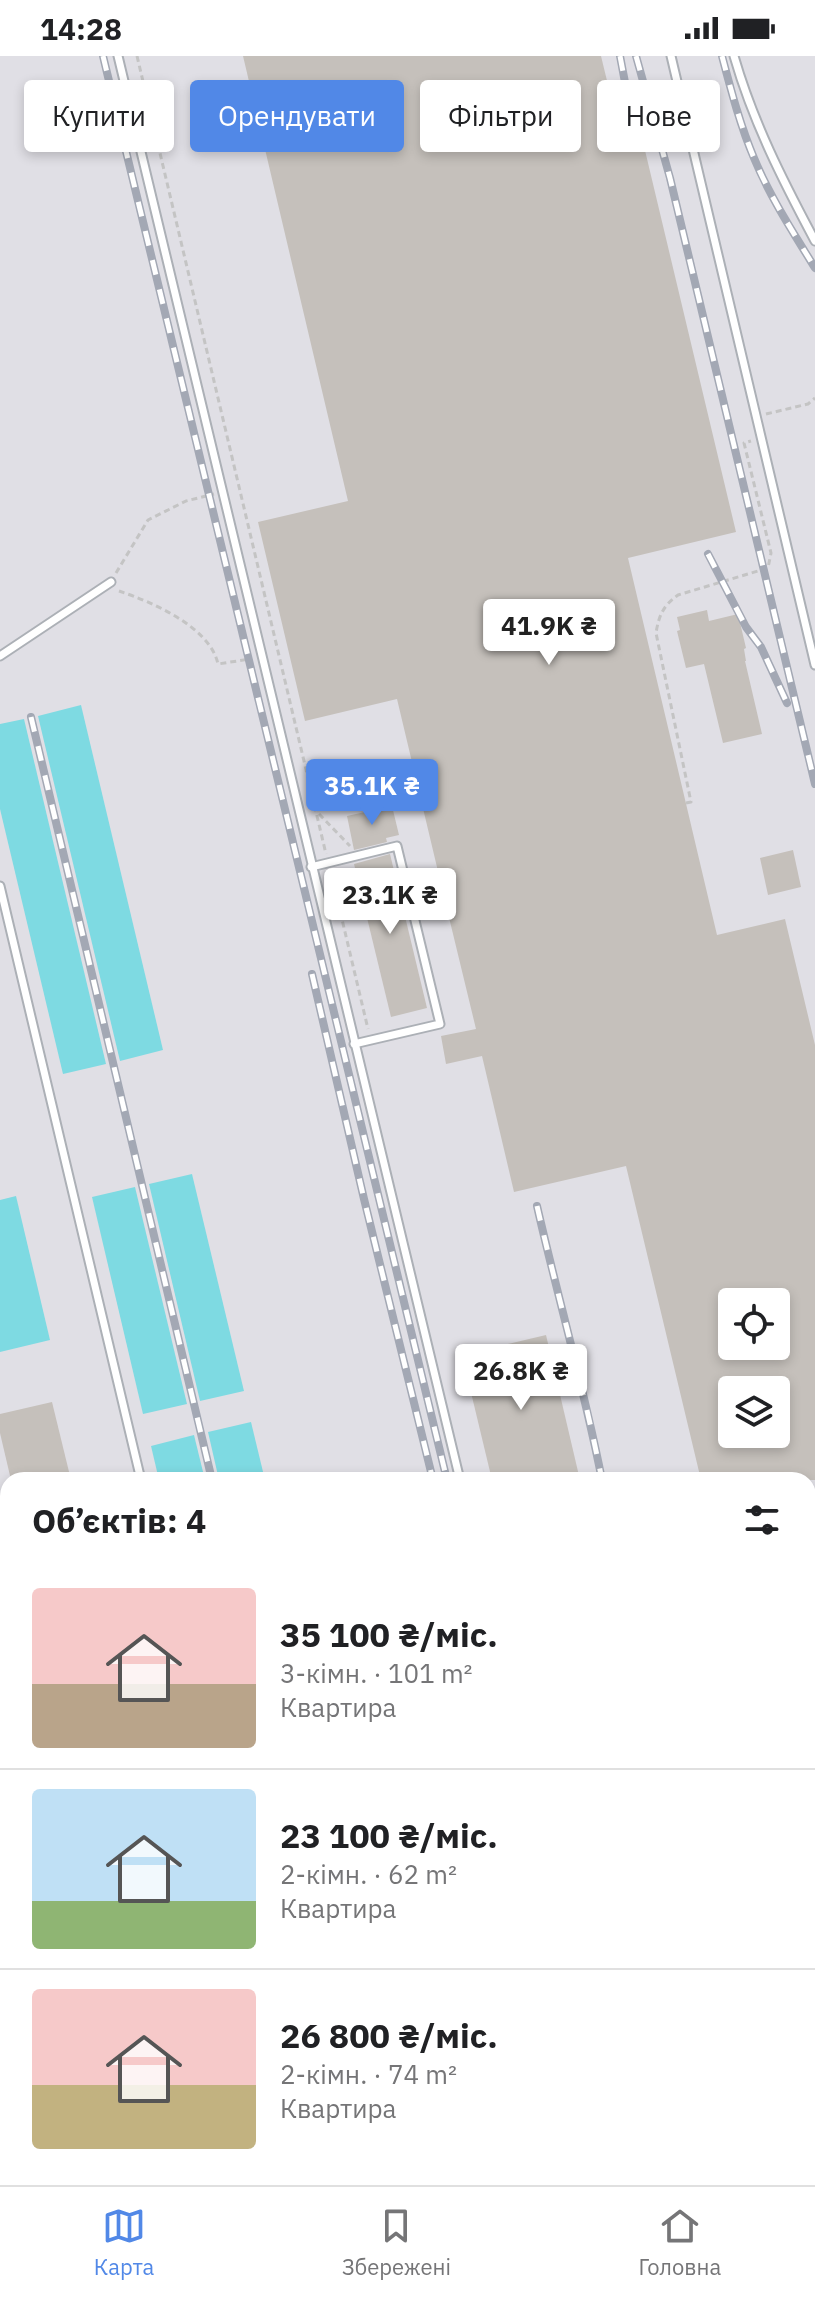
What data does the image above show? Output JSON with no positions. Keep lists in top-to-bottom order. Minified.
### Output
{"page":{"status":"14:28","chip":["Купити","Орендувати","Фільтри","Нове"],"price":["41.9K ₴","35.1K ₴","23.1K ₴","26.8K ₴"],"heading":"Об’єктів: 4","list":[{"name":"35 100 ₴/міс.","note":"3-кімн. · 101 m² · Квартира"},{"name":"23 100 ₴/міс.","note":"2-кімн. · 62 m² · Квартира"},{"name":"26 800 ₴/міс.","note":"2-кімн. · 74 m² · Квартира"}],"tabs":["Карта","Збережені","Головна"]}}
